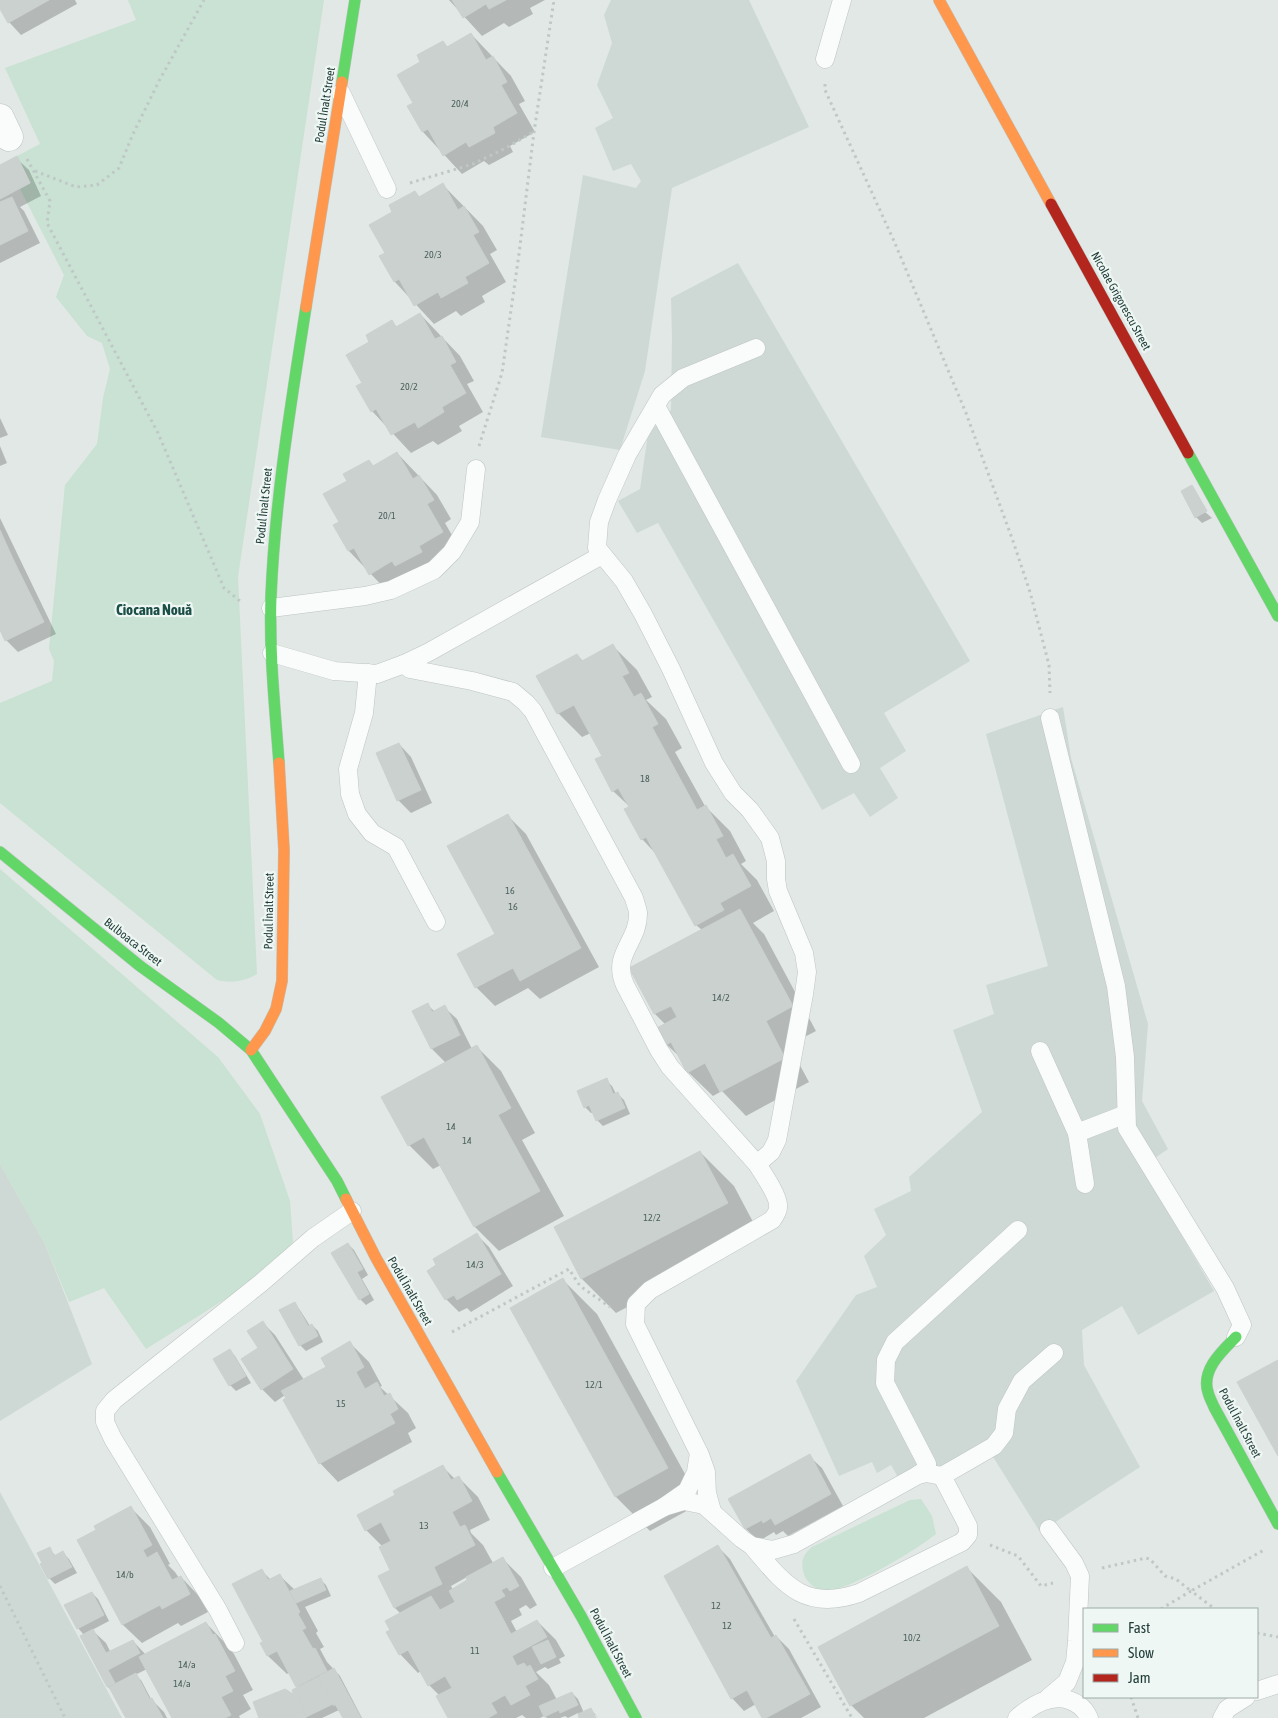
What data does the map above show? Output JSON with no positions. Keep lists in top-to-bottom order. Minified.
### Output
{"streets":{"street":["Podul Înalt Street","Nicolae Grigorescu Street","Bulboaca Street"]},"crossings":[["Podul Înalt Street","Bulboaca Street"]],"districts":["Ciocana Nouă"],"house_numbers":["20/4","20/3","20/2","20/1","18","16","16","14/2","14","14","12/2","14/3","12/1","15","13","14/b","12","12","10/2","11","14/a","14/a"],"legend":["Fast","Slow","Jam"]}
